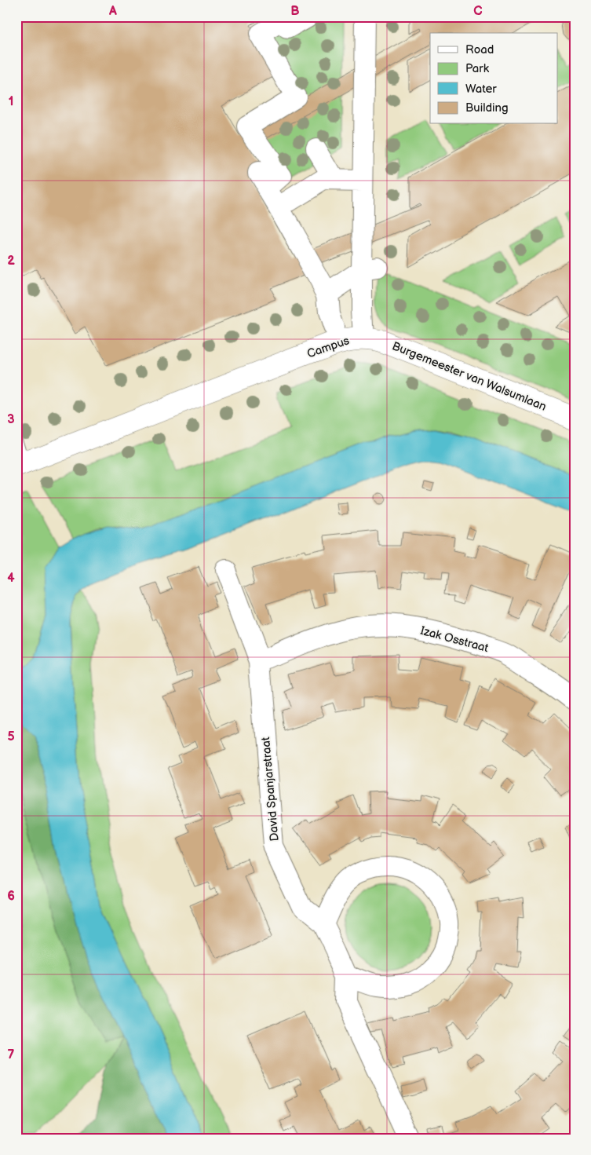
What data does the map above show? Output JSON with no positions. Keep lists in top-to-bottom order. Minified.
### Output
{"streets":{"street":["Campus","Burgemeester van Walsumlaan","Izak Osstraat","David Spanjarstraat"]},"crossings":[["Campus","Burgemeester van Walsumlaan"],["Izak Osstraat","David Spanjarstraat"]],"legend":["Road","Park","Water","Building"],"grid":{"columns":["A","B","C"],"rows":["1","2","3","4","5","6","7"]}}
